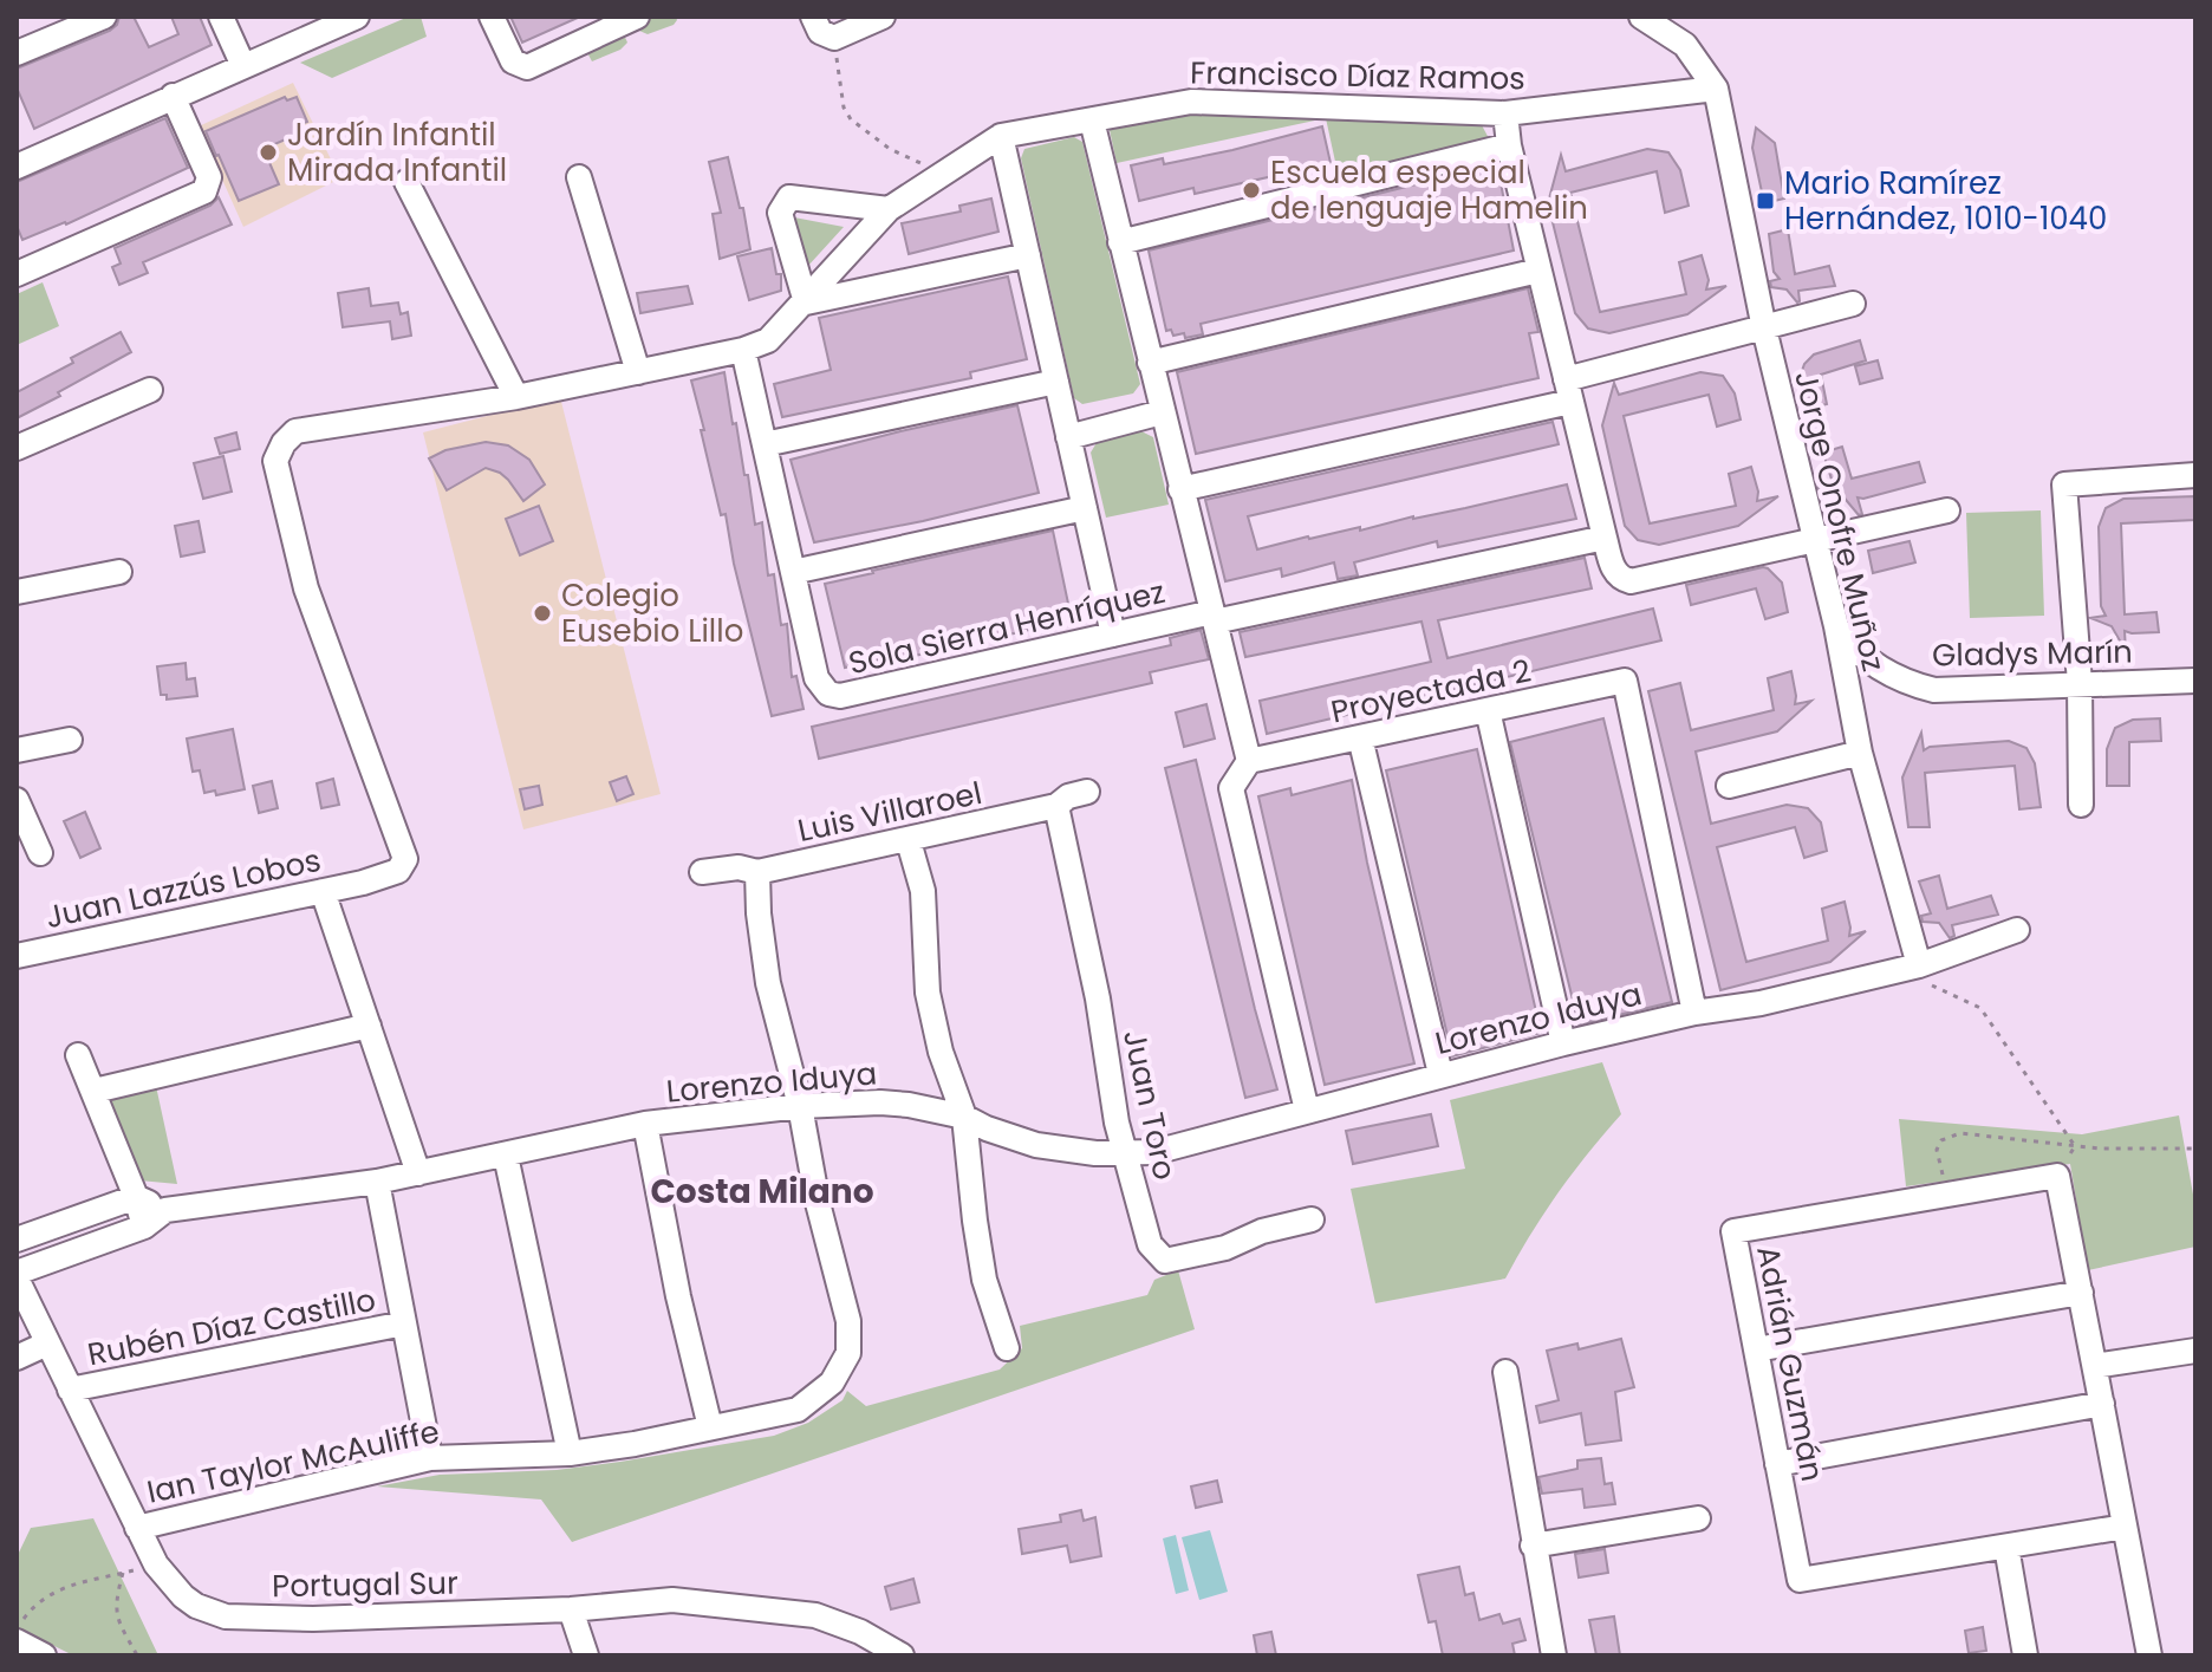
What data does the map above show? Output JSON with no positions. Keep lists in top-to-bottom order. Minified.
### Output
{"streets":{"street":["Francisco Díaz Ramos","Jorge Onofre Muñoz","Sola Sierra Henríquez","Gladys Marín","Proyectada 2","Luis Villaroel","Juan Lazzús Lobos","Lorenzo Iduya","Juan Toro","Rubén Díaz Castillo","Adrián Guzmán","Ian Taylor McAuliffe","Portugal Sur"]},"crossings":[["Francisco Díaz Ramos","Jorge Onofre Muñoz"],["Jorge Onofre Muñoz","Gladys Marín"],["Jorge Onofre Muñoz","Lorenzo Iduya"],["Proyectada 2","Lorenzo Iduya"],["Luis Villaroel","Juan Toro"],["Luis Villaroel","Ian Taylor McAuliffe"],["Lorenzo Iduya","Juan Toro"],["Lorenzo Iduya","Ian Taylor McAuliffe"],["Rubén Díaz Castillo","Portugal Sur"],["Ian Taylor McAuliffe","Portugal Sur"]],"districts":["Costa Milano"],"places":{"other":["Jardín Infantil Mirada Infantil","Escuela especial de lenguaje Hamelin","Colegio Eusebio Lillo"],"transit":["Mario Ramírez Hernández, 1010-1040"]}}
